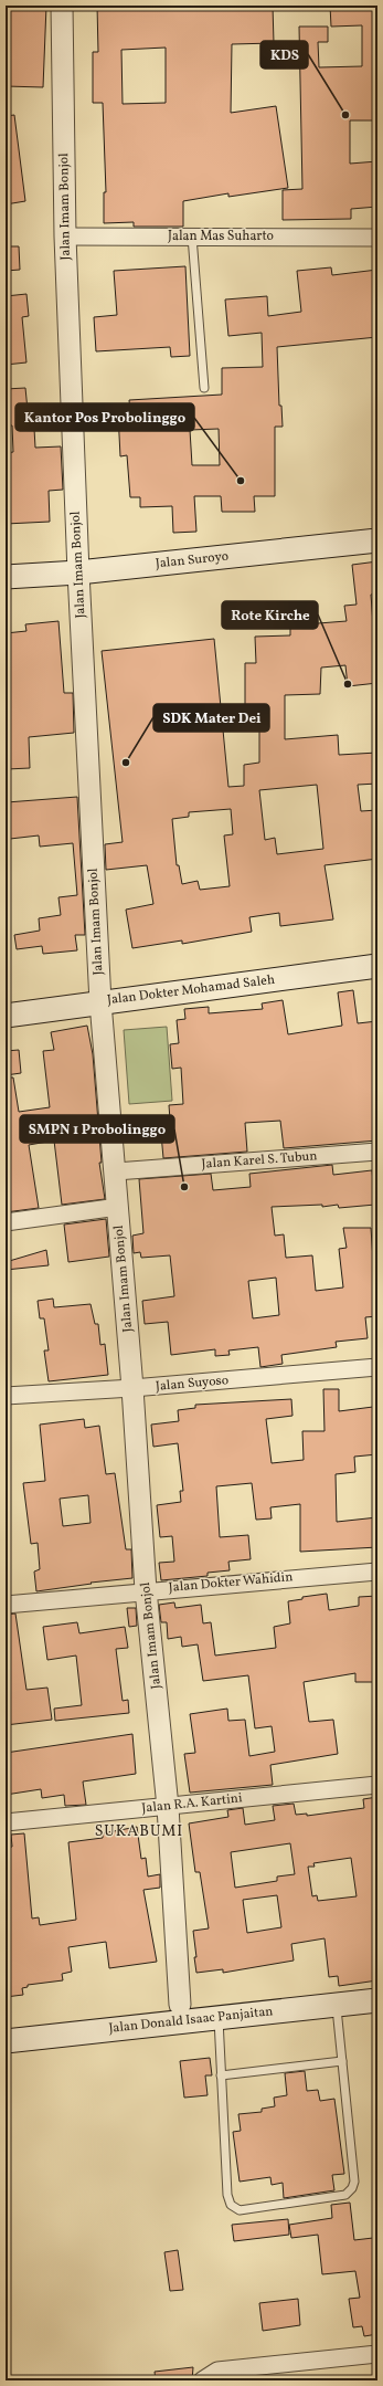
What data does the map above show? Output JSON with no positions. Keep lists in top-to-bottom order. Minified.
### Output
{"streets":{"main road":["Jalan Suroyo","Jalan Dokter Mohamad Saleh","Jalan Donald Isaac Panjaitan"],"street":["Jalan Imam Bonjol","Jalan Mas Suharto","Jalan Karel S. Tubun","Jalan Suyoso","Jalan Dokter Wahidin","Jalan R.A. Kartini"]},"crossings":[["Jalan Imam Bonjol","Jalan Mas Suharto"],["Jalan Imam Bonjol","Jalan Suroyo"],["Jalan Imam Bonjol","Jalan Dokter Mohamad Saleh"],["Jalan Imam Bonjol","Jalan Karel S. Tubun"],["Jalan Imam Bonjol","Jalan Suyoso"],["Jalan Imam Bonjol","Jalan Dokter Wahidin"],["Jalan Imam Bonjol","Jalan R.A. Kartini"],["Jalan Imam Bonjol","Jalan Donald Isaac Panjaitan"]],"districts":["SUKABUMI"],"places":["KDS","Kantor Pos Probolinggo","Rote Kirche","SDK Mater Dei","SMPN 1 Probolinggo"]}
